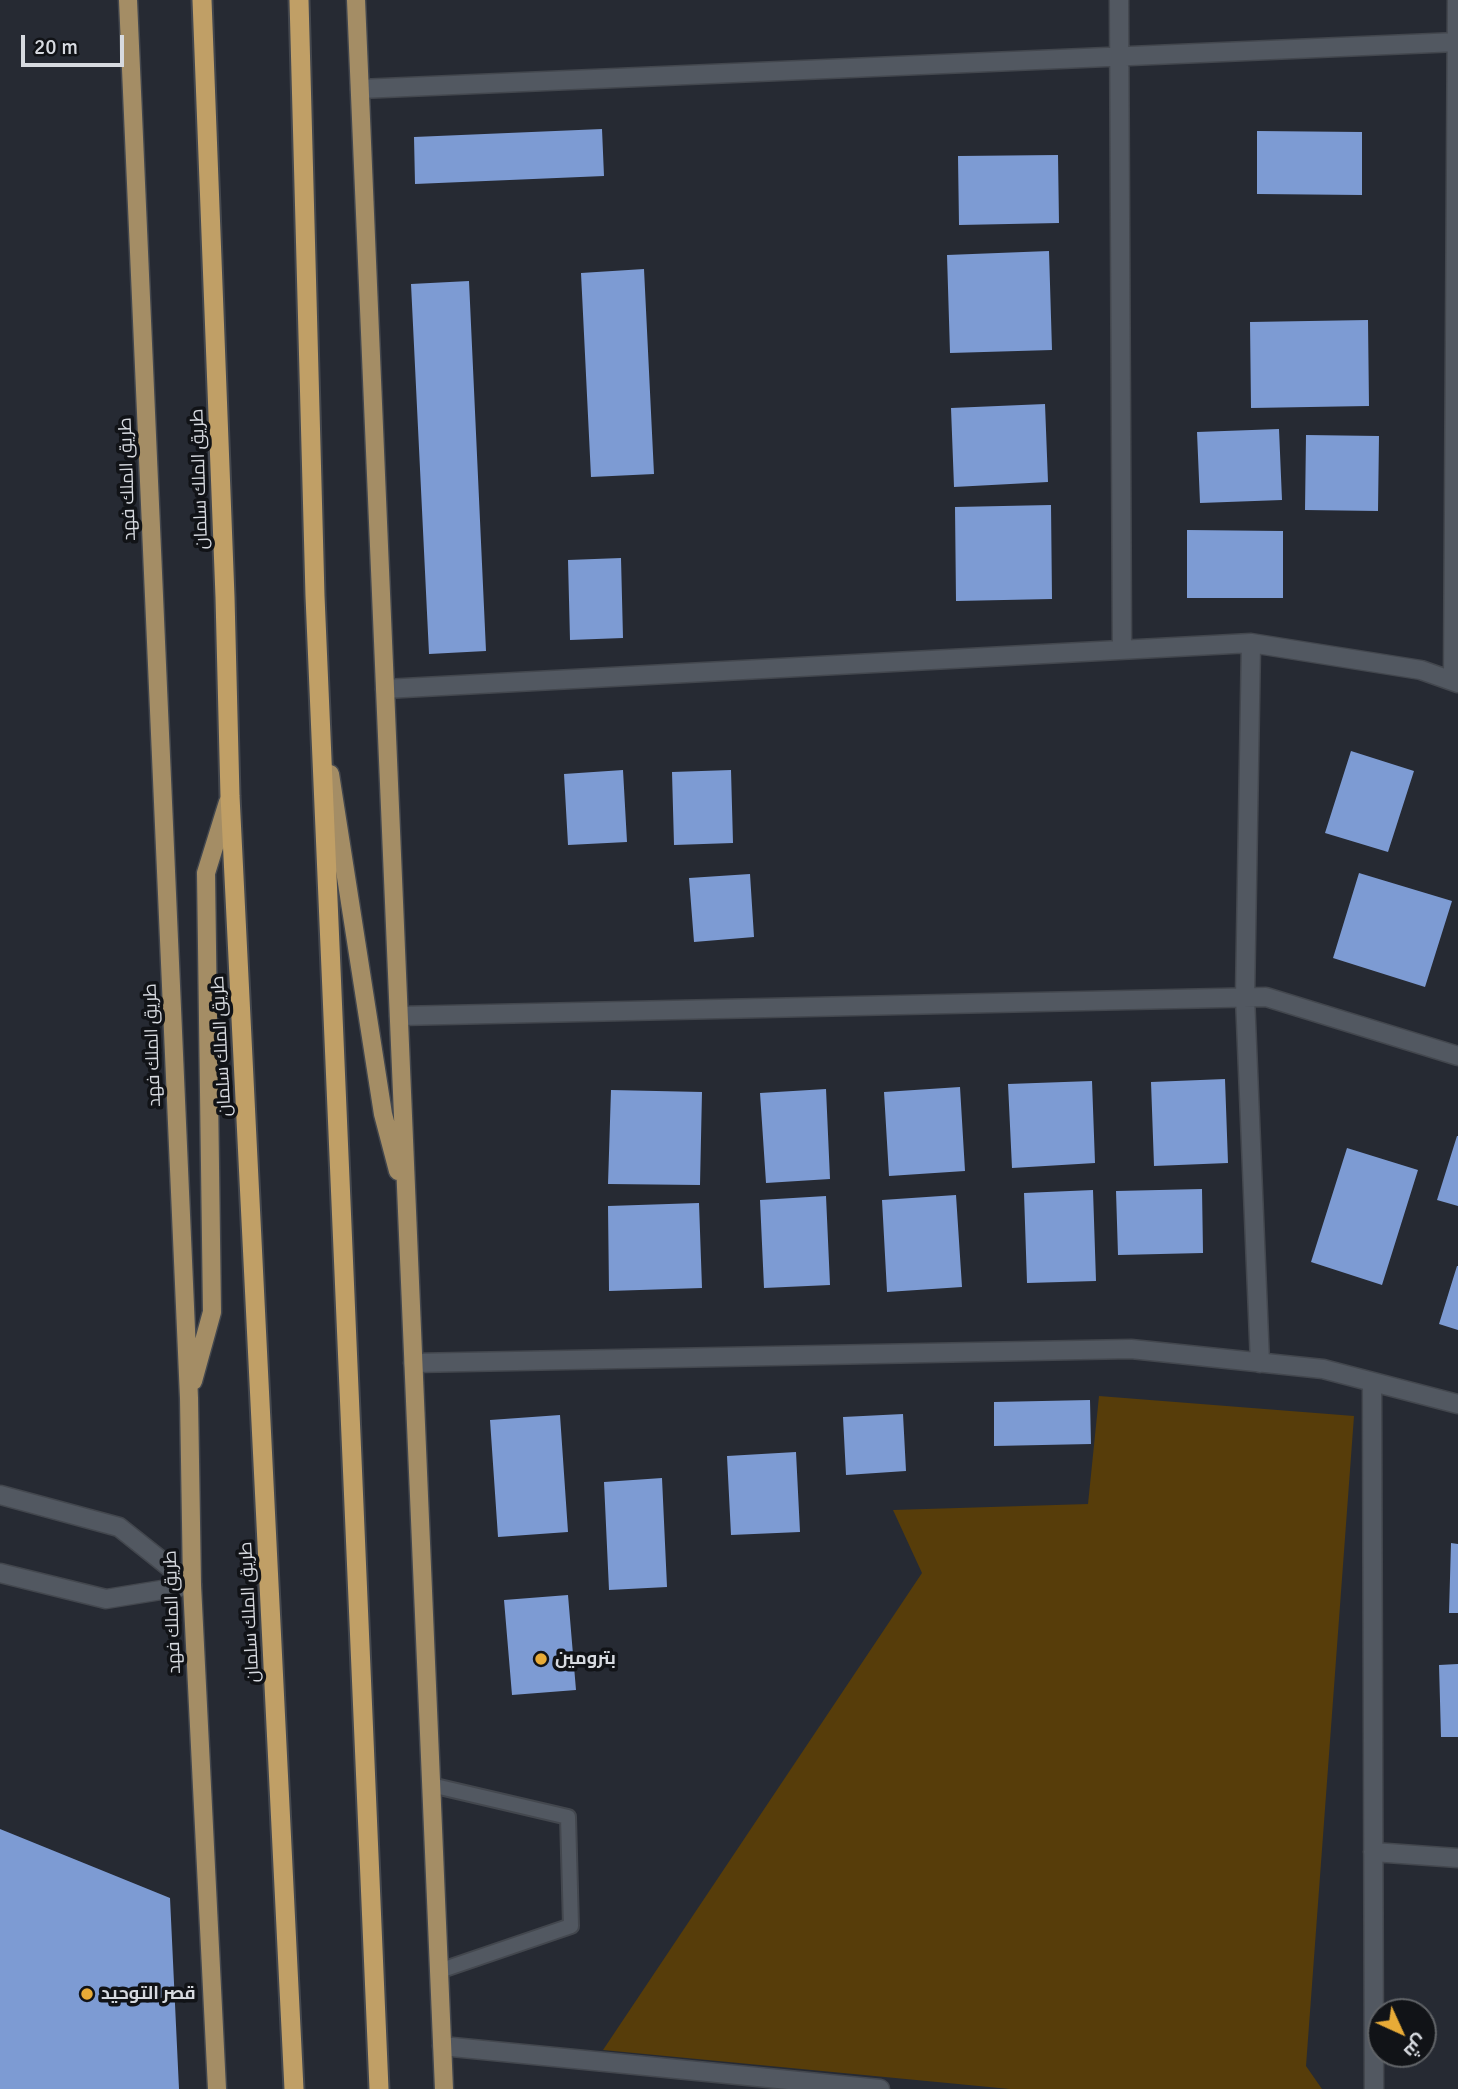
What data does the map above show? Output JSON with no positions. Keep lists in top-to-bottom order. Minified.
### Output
{"streets":{"highway":["طريق الملك سلمان"],"main road":["طريق الملك فهد"]},"places":["بترومين","قصر التوحيد"],"scale_bar":"20 m","north":"bottom right"}
